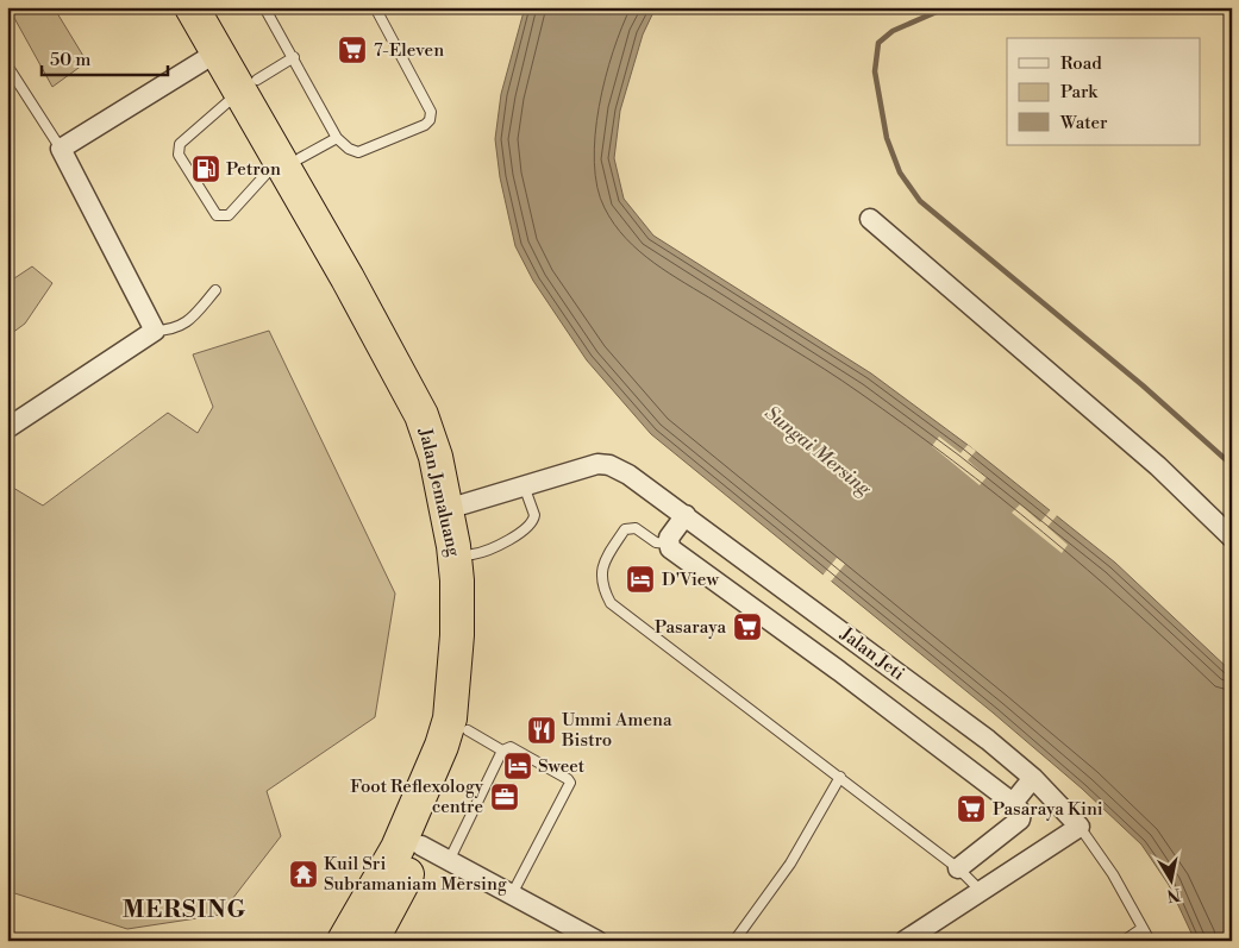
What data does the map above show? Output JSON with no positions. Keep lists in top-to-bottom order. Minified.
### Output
{"streets":{"highway":["Jalan Jemaluang"],"street":["Jalan Jeti"]},"crossings":[["Jalan Jemaluang","Jalan Jeti"]],"districts":["MERSING"],"water":["Sungai Mersing"],"places":{"supermarket":["7-Eleven","Pasaraya","Pasaraya Kini"],"fuel station":["Petron"],"hotel":["D'View","Sweet"],"restaurant":["Ummi Amena Bistro"],"office":["Foot Reflexology centre"],"temple":["Kuil Sri Subramaniam Mersing"]},"legend":["Road","Park","Water"],"scale_bar":"50 m","north":"bottom"}
